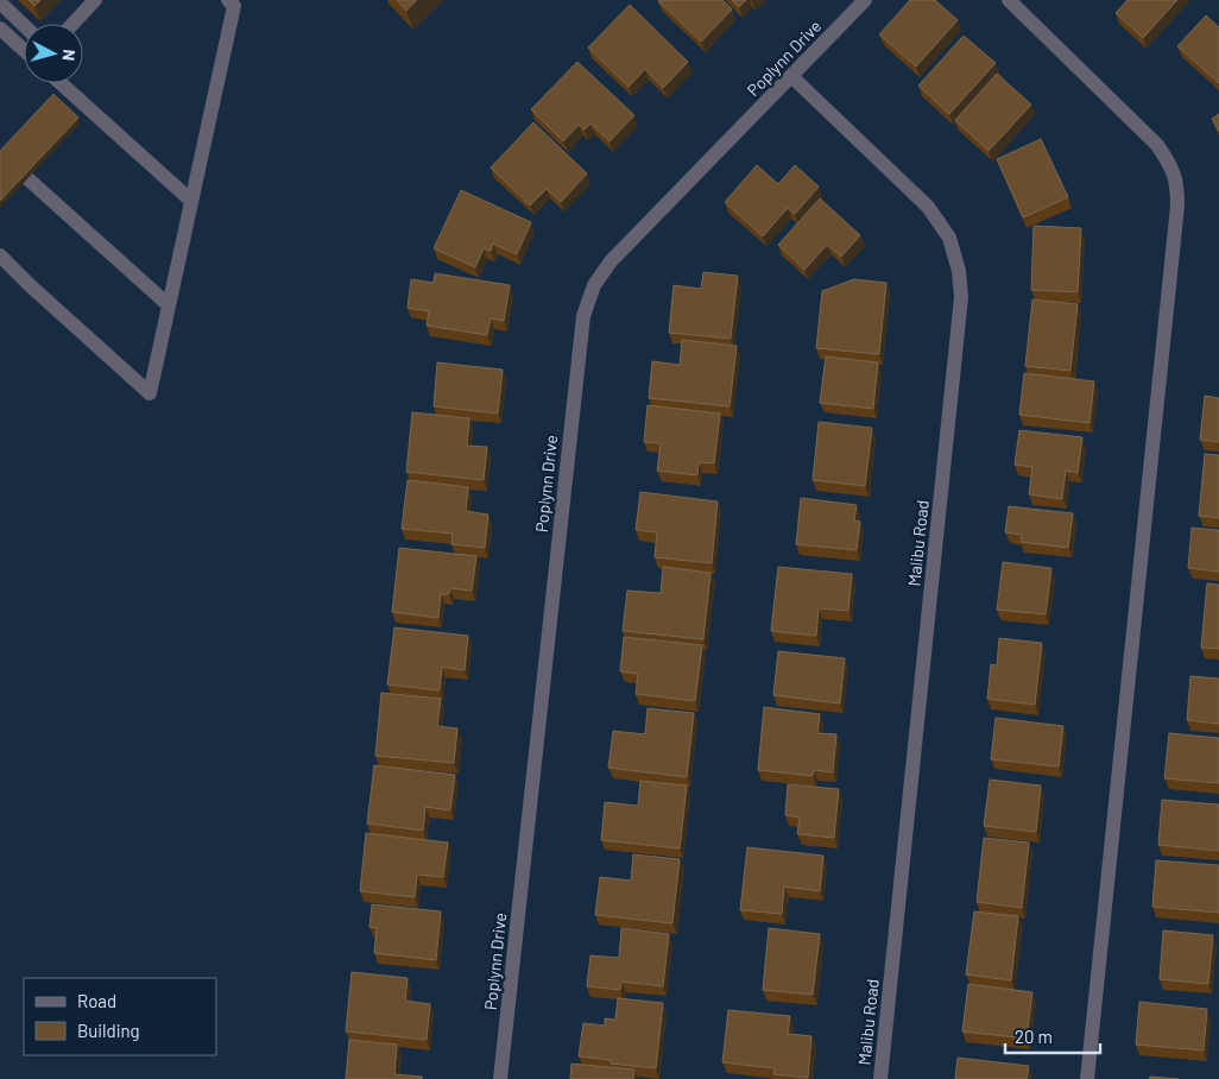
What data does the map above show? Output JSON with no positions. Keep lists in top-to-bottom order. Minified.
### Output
{"streets":{"street":["Poplynn Drive","Malibu Road"]},"crossings":[["Poplynn Drive","Malibu Road"]],"legend":["Road","Building"],"scale_bar":"20 m","north":"right"}
